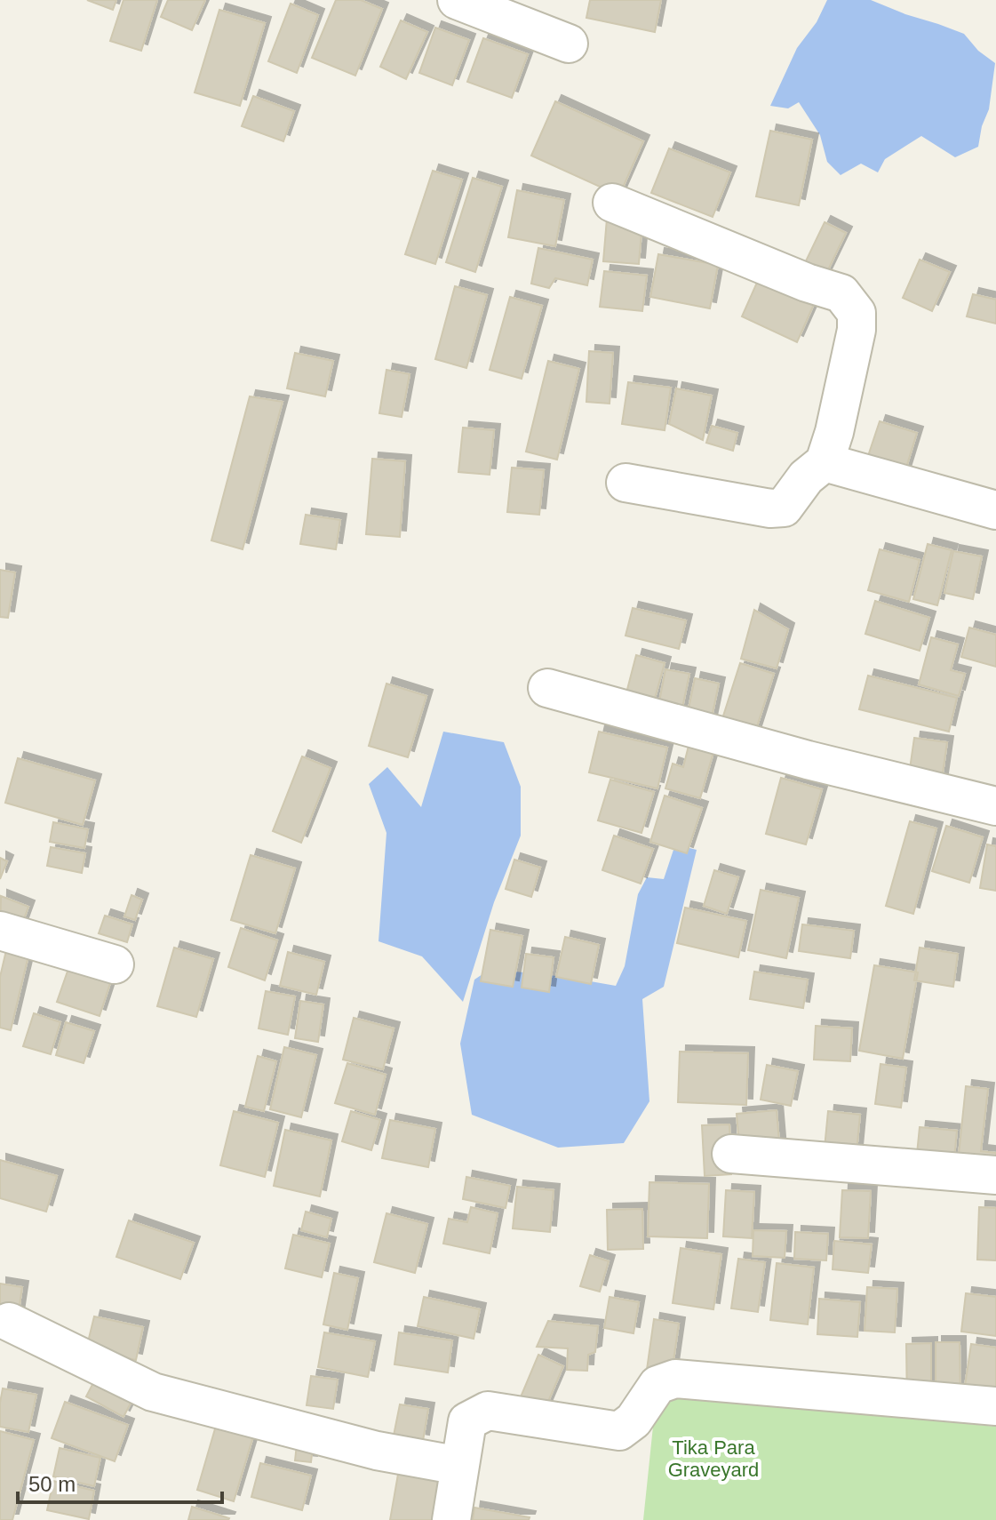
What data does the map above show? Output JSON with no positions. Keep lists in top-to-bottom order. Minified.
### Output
{"parks":["Tika Para Graveyard"],"scale_bar":"50 m"}
